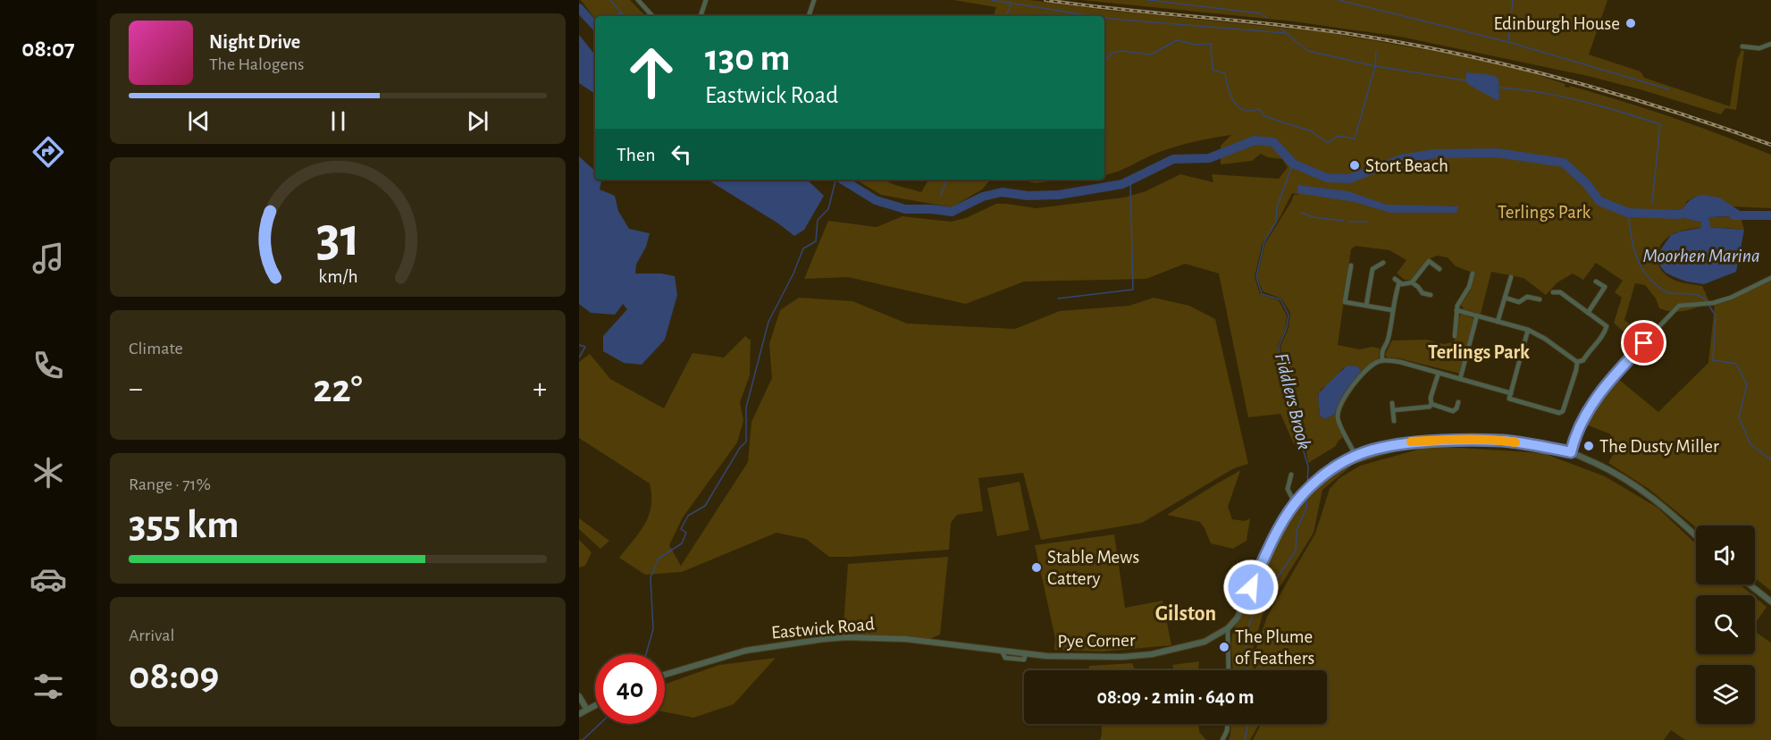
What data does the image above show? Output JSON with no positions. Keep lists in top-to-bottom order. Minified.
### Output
{"streets":{"street":["Eastwick Road","Pye Corner"]},"crossings":[["Eastwick Road","Pye Corner"]],"districts":["Terlings Park","Gilston"],"water":["Moorhen Marina","Fiddlers Brook"],"parks":["Terlings Park"],"places":["Edinburgh House","Stort Beach","The Dusty Miller","Stable Mews Cattery","The Plume of Feathers"],"page":{"tabs":"08:07","turn":["130 m","Eastwick Road"],"song":["Night Drive","The Halogens"],"then":"Then","tile":["Climate",["Range · 71%","355 km"],["Arrival","08:09"]],"heat":["−","22°","+"],"limit":"40","trip":"08:09 · 2 min · 640 m","gauge":["31","km/h"]}}
